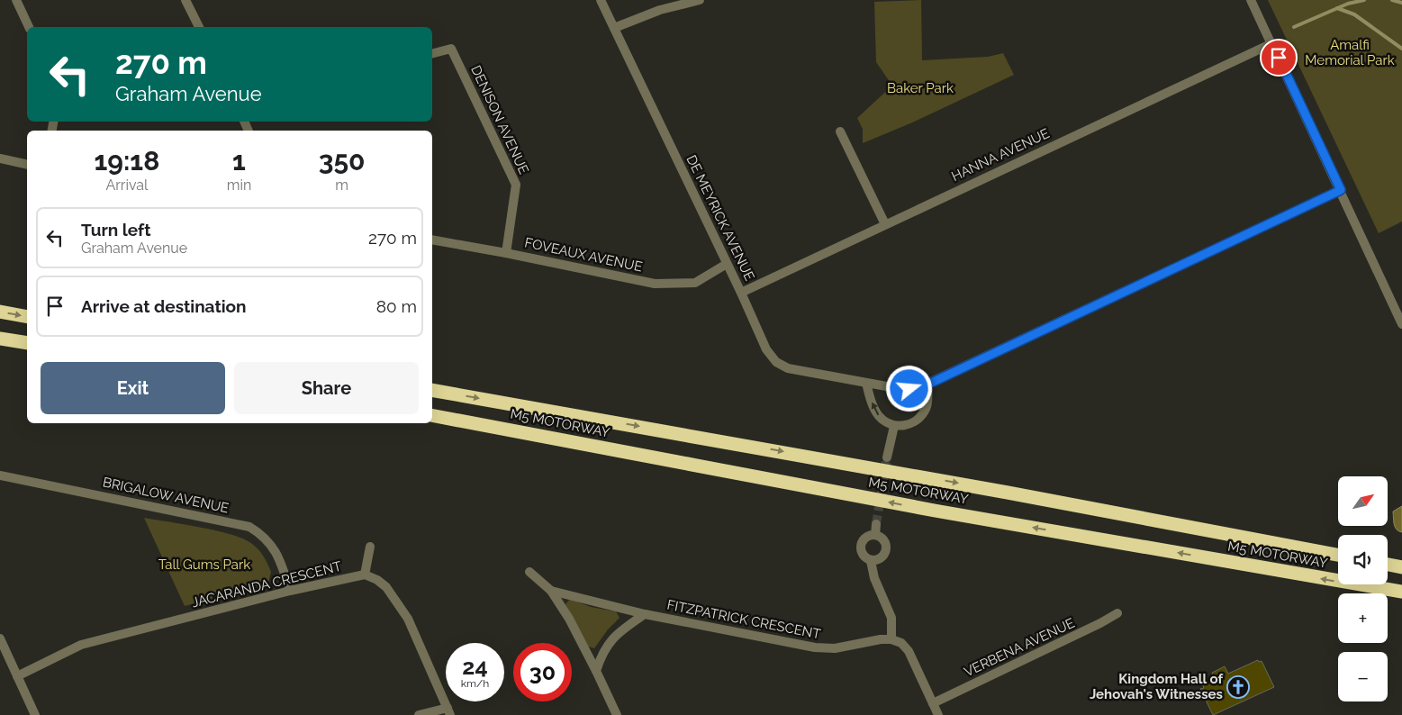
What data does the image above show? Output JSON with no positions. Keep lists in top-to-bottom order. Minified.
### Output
{"streets":{"highway":["M5 MOTORWAY"],"street":["DENISON AVENUE","HANNA AVENUE","DE MEYRICK AVENUE","FOVEAUX AVENUE","BRIGALOW AVENUE","JACARANDA CRESCENT","FITZPATRICK CRESCENT","VERBENA AVENUE"]},"crossings":[["DENISON AVENUE","FOVEAUX AVENUE"],["HANNA AVENUE","DE MEYRICK AVENUE"],["DE MEYRICK AVENUE","FOVEAUX AVENUE"],["BRIGALOW AVENUE","JACARANDA CRESCENT"]],"parks":["Amalfi Memorial Park","Baker Park","Tall Gums Park"],"places":{"church":["Kingdom Hall of Jehovah's Witnesses"]},"north":"top right","page":{"turn":["270 m","Graham Avenue"],"eta":["19:18","Arrival","1","min","350","m"],"list":[{"name":"Turn left","note":"Graham Avenue","value":"270 m"},{"name":"Arrive at destination","value":"80 m"}],"buttons":["Exit","Share"],"map_buttons":["+","−"],"speed":"24 km/h","limit":"30"}}
